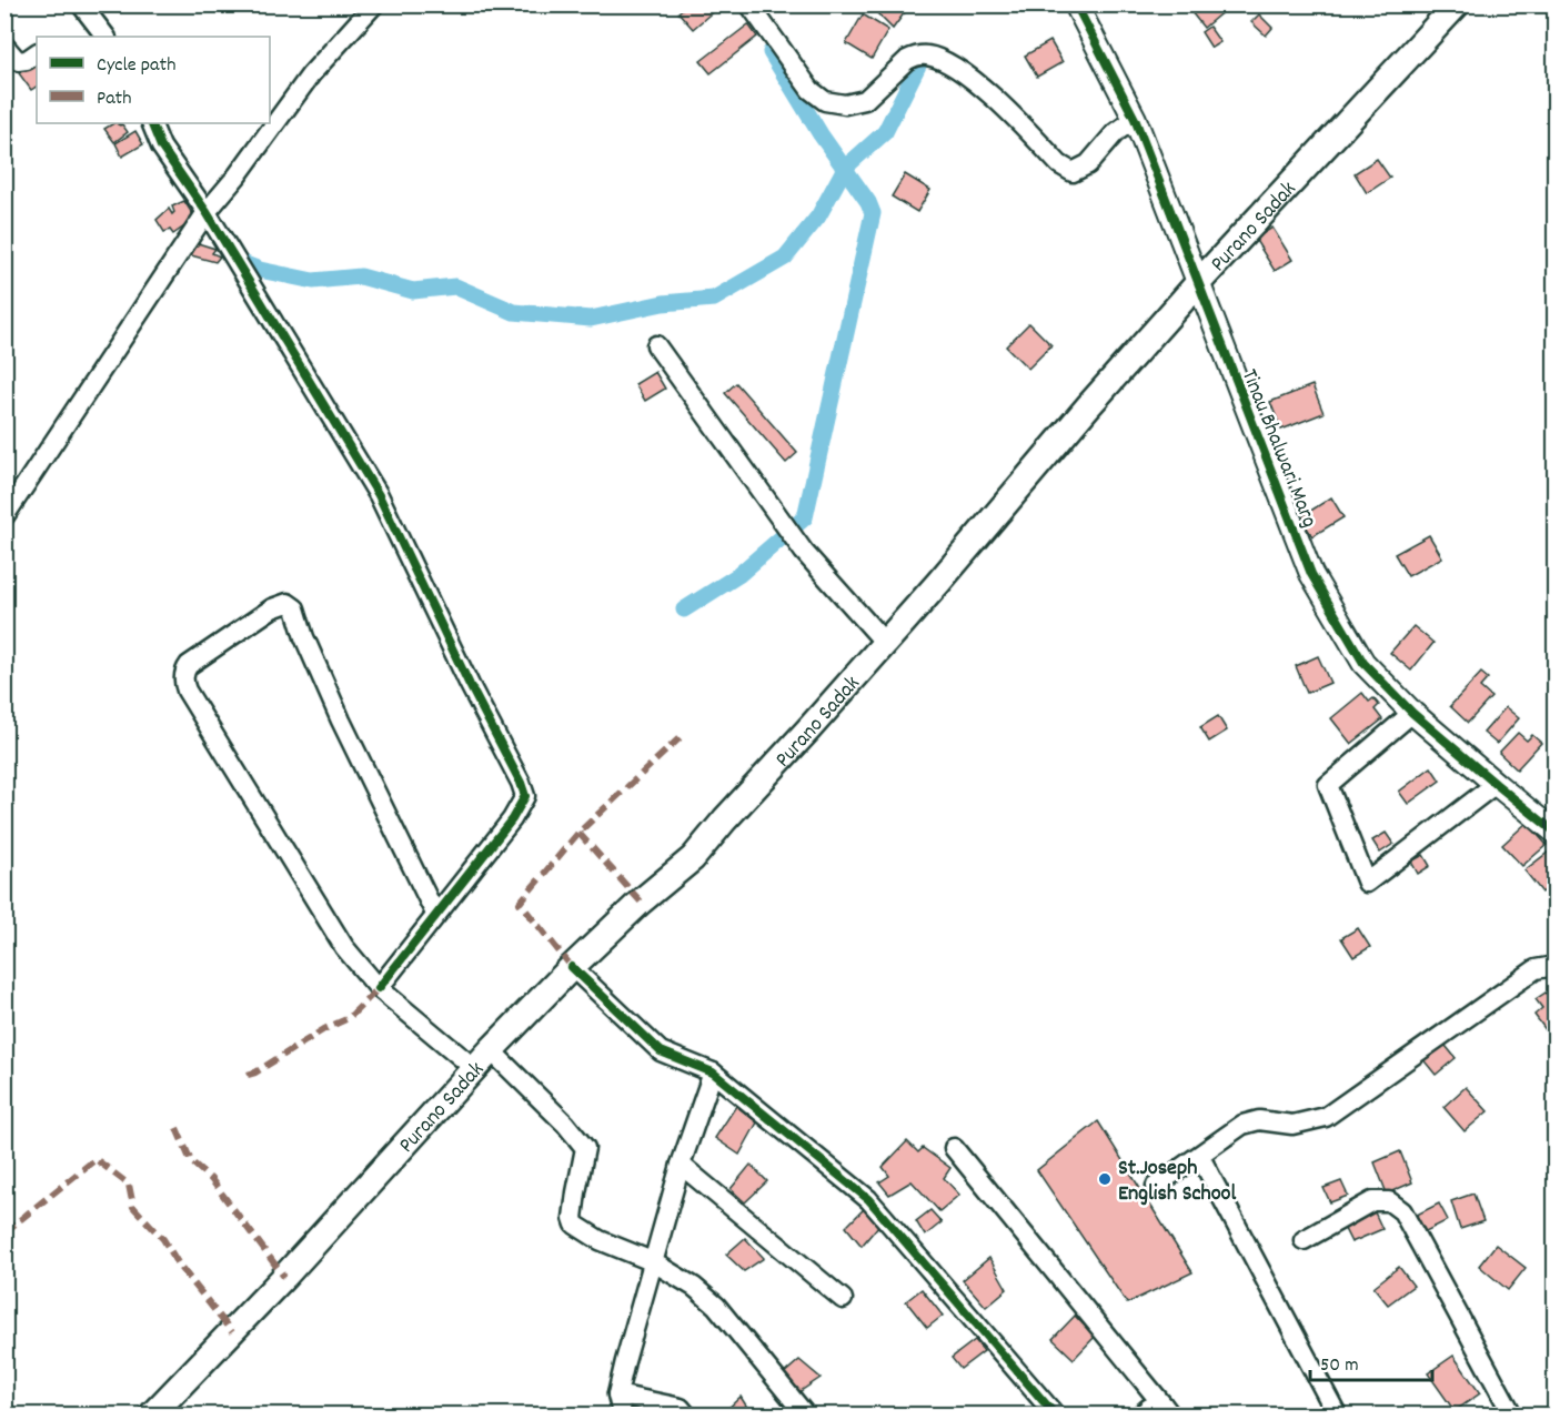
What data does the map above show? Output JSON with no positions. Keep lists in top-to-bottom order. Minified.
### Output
{"streets":{"main road":["Purano Sadak"],"street":["Tinau Bhalwari Marg"]},"crossings":[["Purano Sadak","Tinau Bhalwari Marg"]],"places":["St.Joseph English School"],"legend":["Cycle path","Path"],"scale_bar":"50 m"}
